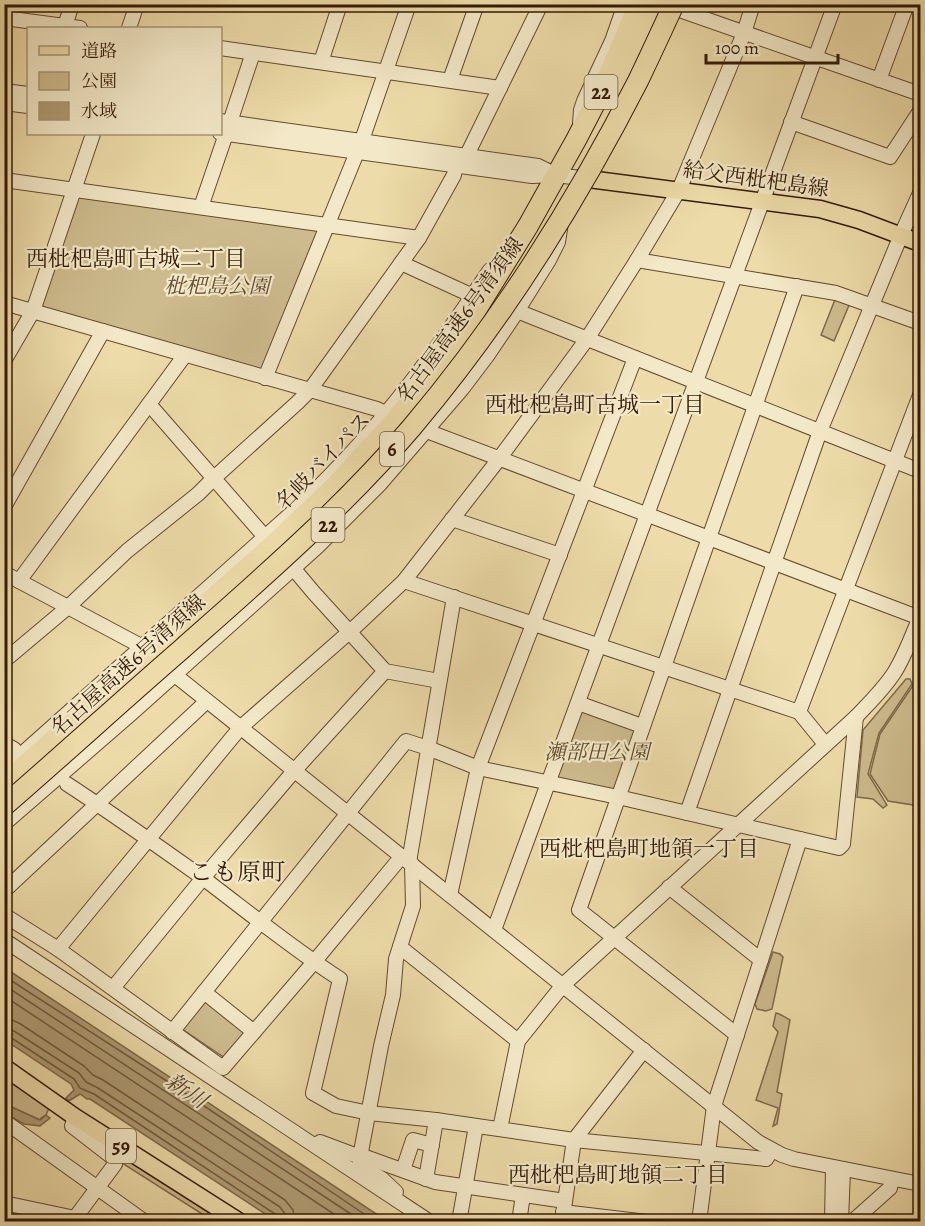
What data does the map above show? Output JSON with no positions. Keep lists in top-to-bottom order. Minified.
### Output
{"streets":{"highway":["22","名古屋高速6号清須線","6","名岐バイパス"],"main road":["給父西枇杷島線","59"]},"crossings":[["22","給父西枇杷島線"],["22","名古屋高速6号清須線"],["22","名岐バイパス"],["名古屋高速6号清須線","名岐バイパス"]],"districts":["西枇杷島町古城二丁目","西枇杷島町古城一丁目","西枇杷島町地領一丁目","こも原町","西枇杷島町地領二丁目"],"water":["新川"],"parks":["枇杷島公園","瀬部田公園"],"legend":["道路","公園","水域"],"scale_bar":"100 m"}
